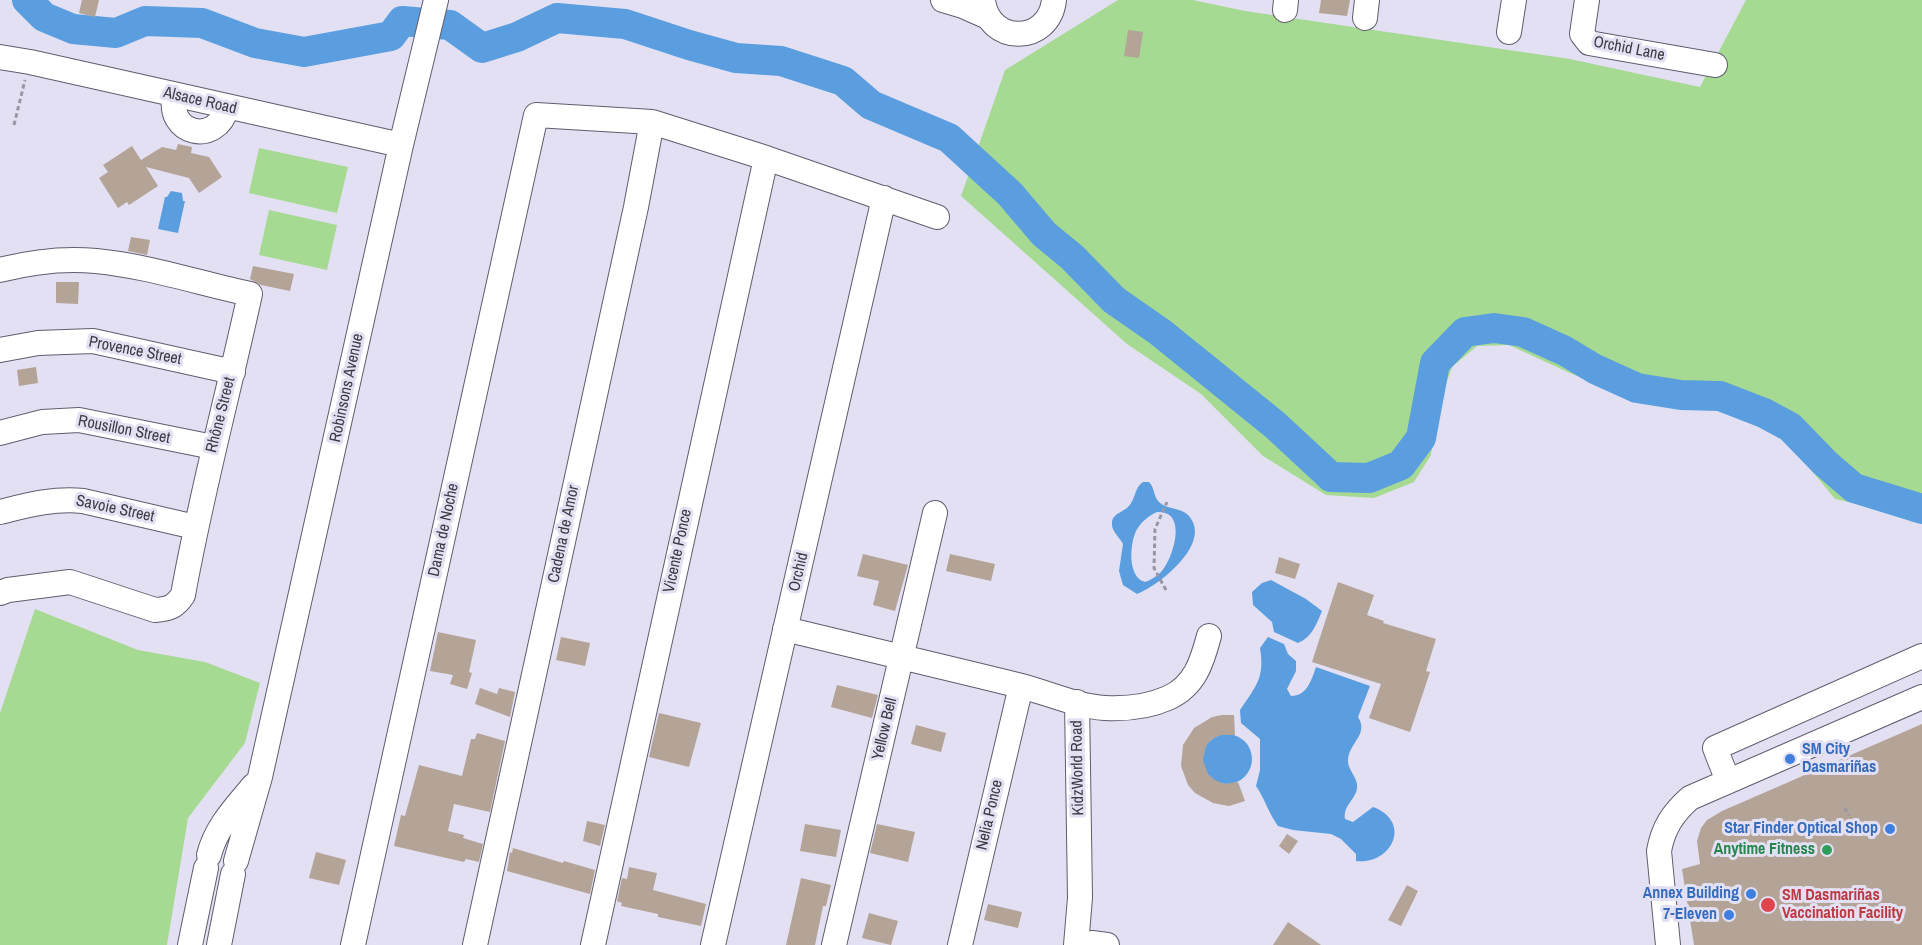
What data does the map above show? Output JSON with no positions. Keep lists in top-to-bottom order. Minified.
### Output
{"streets":{"street":["Orchid Lane","Alsace Road","Provence Street","Robinsons Avenue","Rhône Street","Rousillon Street","Savoie Street","Dama de Noche","Cadena de Amor","Vicente Ponce","Orchid","Yellow Bell","KidzWorld Road","Nelia Ponce"]},"crossings":[["Alsace Road","Robinsons Avenue"],["Provence Street","Rhône Street"],["Rhône Street","Rousillon Street"],["Rhône Street","Savoie Street"],["Dama de Noche","Cadena de Amor"]],"places":["SM City Dasmariñas","Star Finder Optical Shop","Anytime Fitness","Annex Building","SM Dasmariñas Vaccination Facility","7-Eleven"]}
